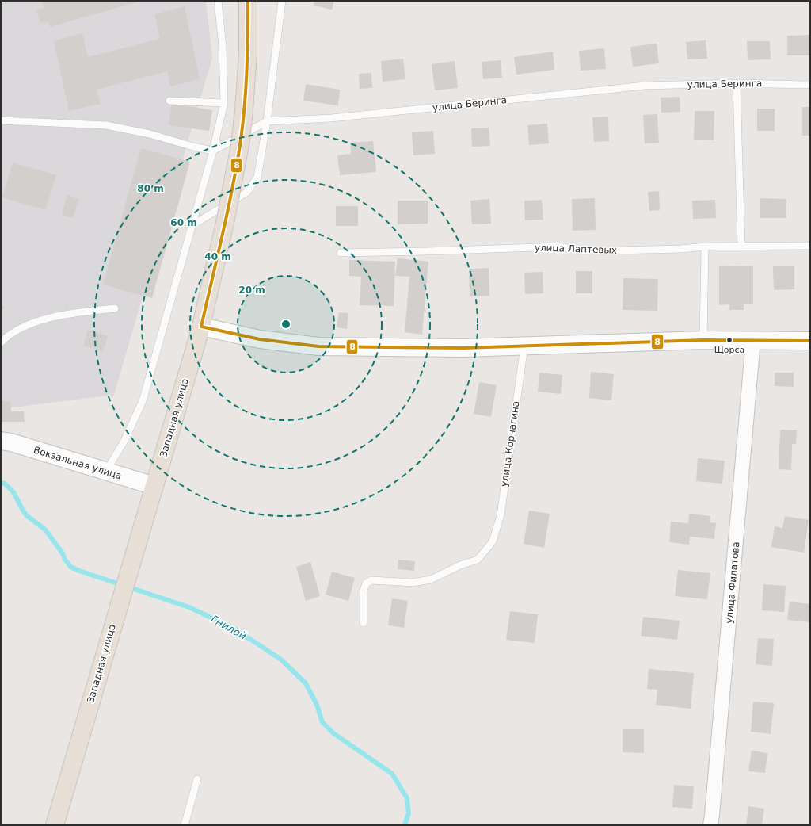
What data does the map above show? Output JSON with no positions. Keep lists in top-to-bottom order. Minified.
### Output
{"streets":{"main road":["Западная улица","Вокзальная улица"],"street":["улица Филатова"],"lane":["улица Беринга","улица Лаптевых","улица Корчагина"]},"crossings":[["Западная улица","Вокзальная улица"]],"water":["Гнилой"],"places":["Щорса"],"lines":["transit line 8"],"rings":["80 m","60 m","40 m","20 m"]}
